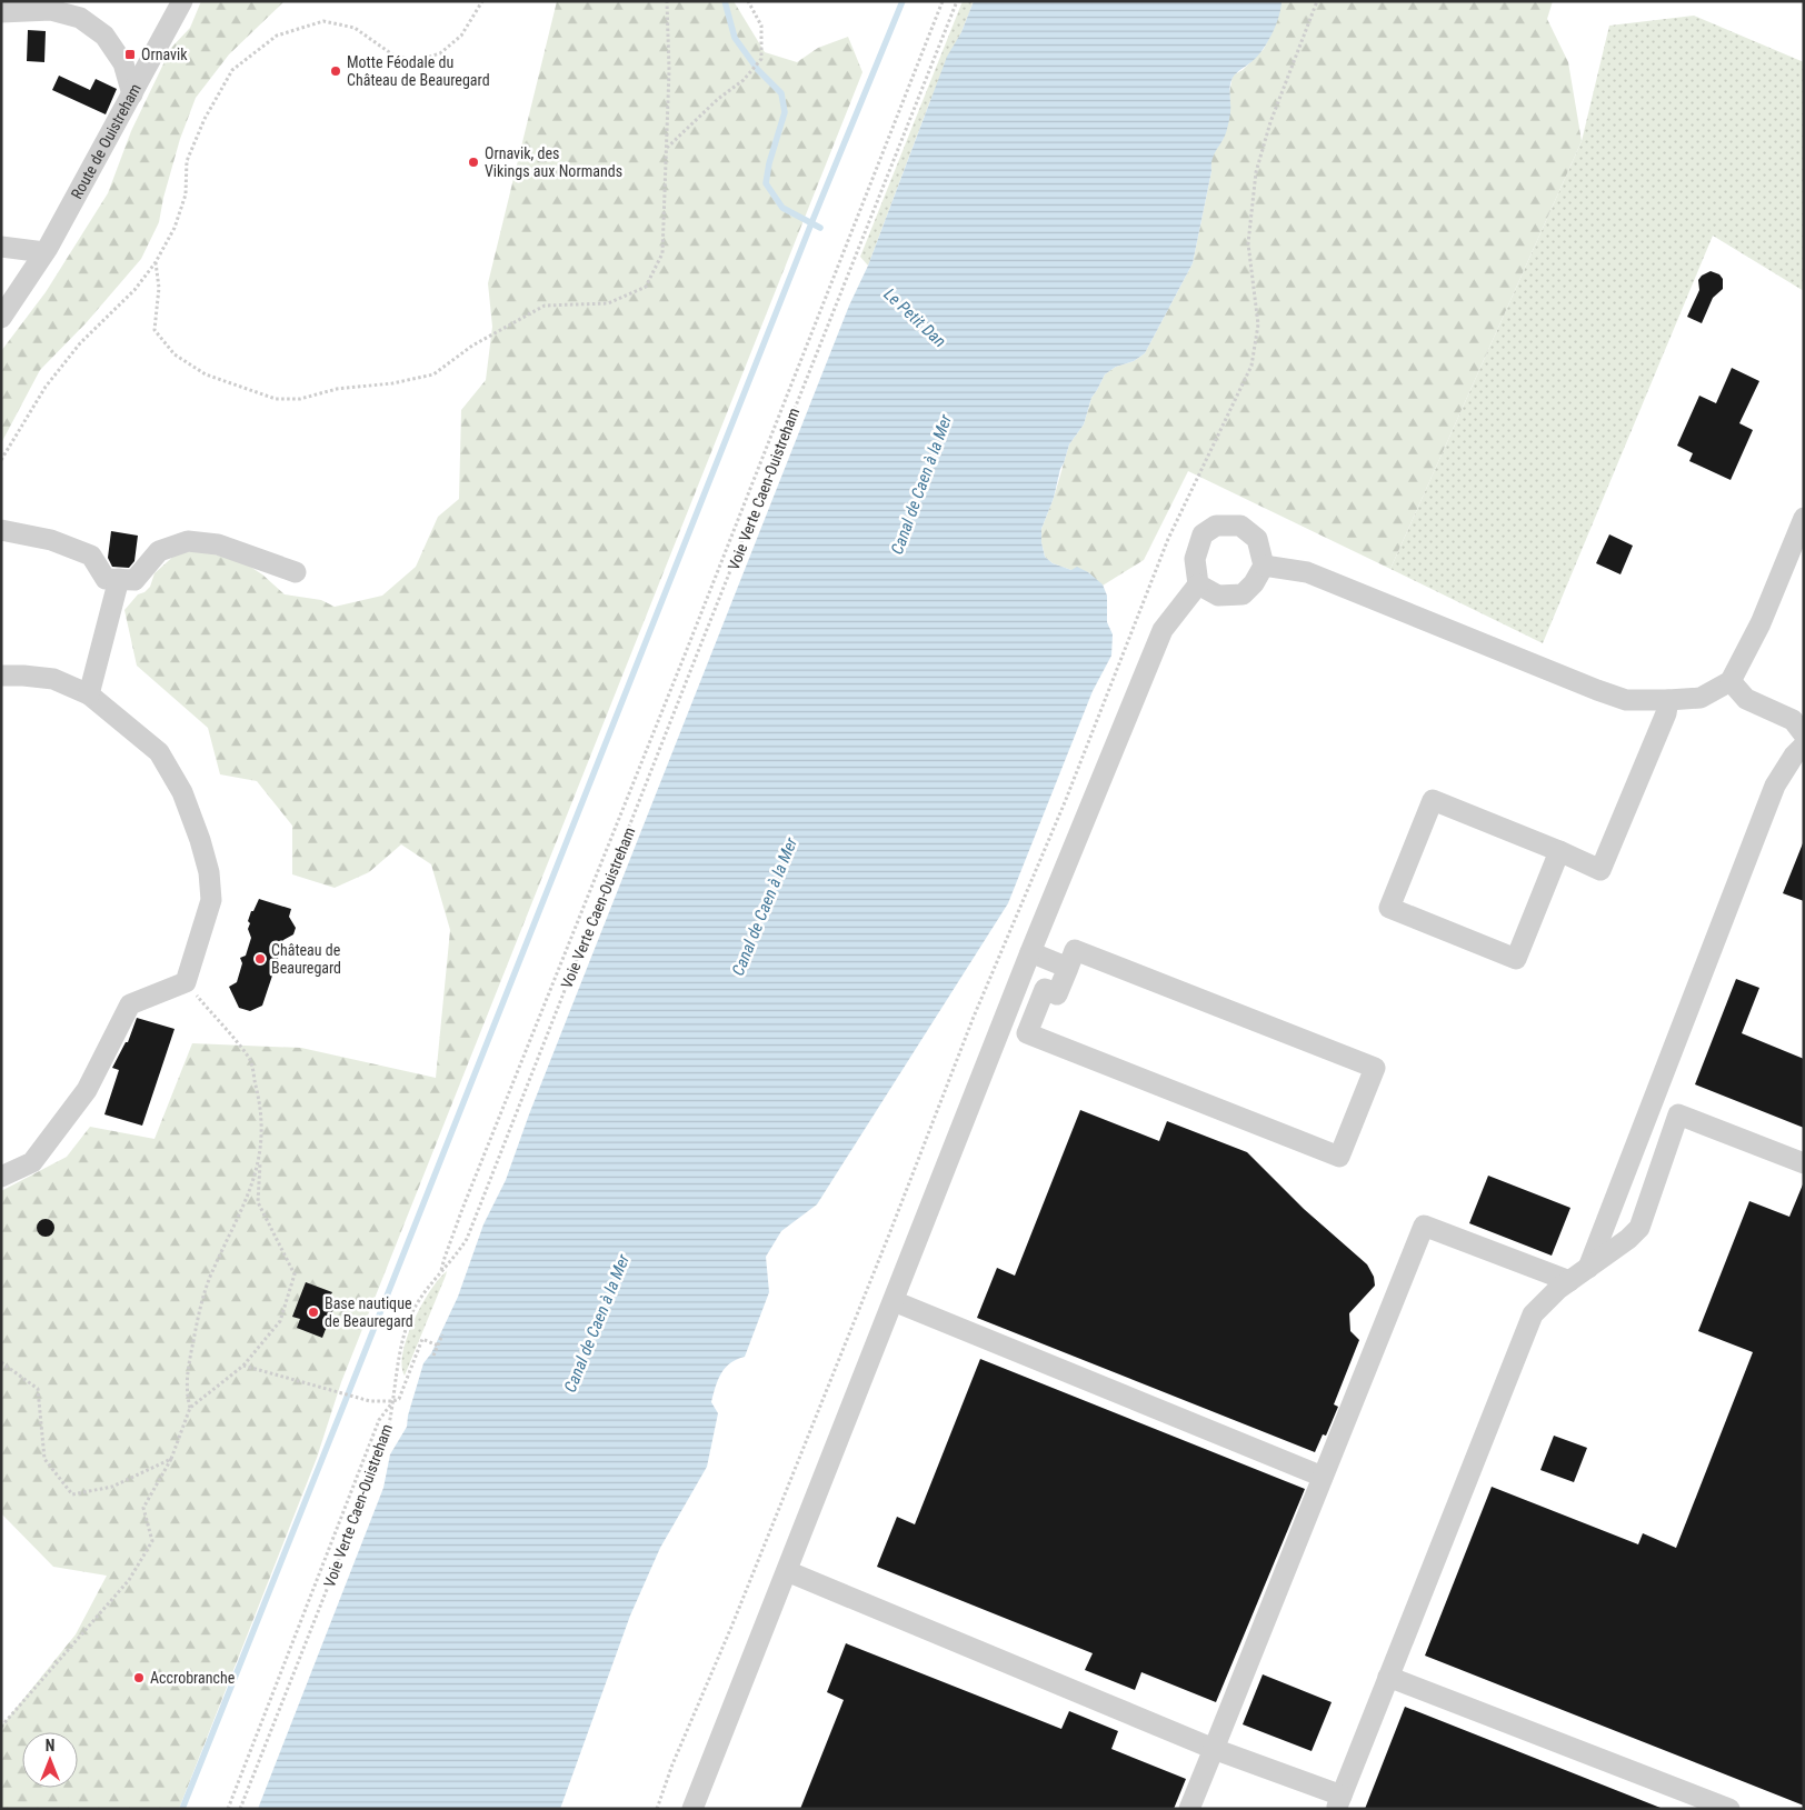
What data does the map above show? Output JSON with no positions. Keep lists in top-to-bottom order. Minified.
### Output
{"streets":{"street":["Route de Ouistreham"],"path":["Voie Verte Caen-Ouistreham"]},"water":["Le Petit Dan","Canal de Caen à la Mer"],"places":{"transit":["Ornavik"],"other":["Motte Féodale du Château de Beauregard","Ornavik, des Vikings aux Normands","Château de Beauregard","Base nautique de Beauregard","Accrobranche"]},"north":"top"}
